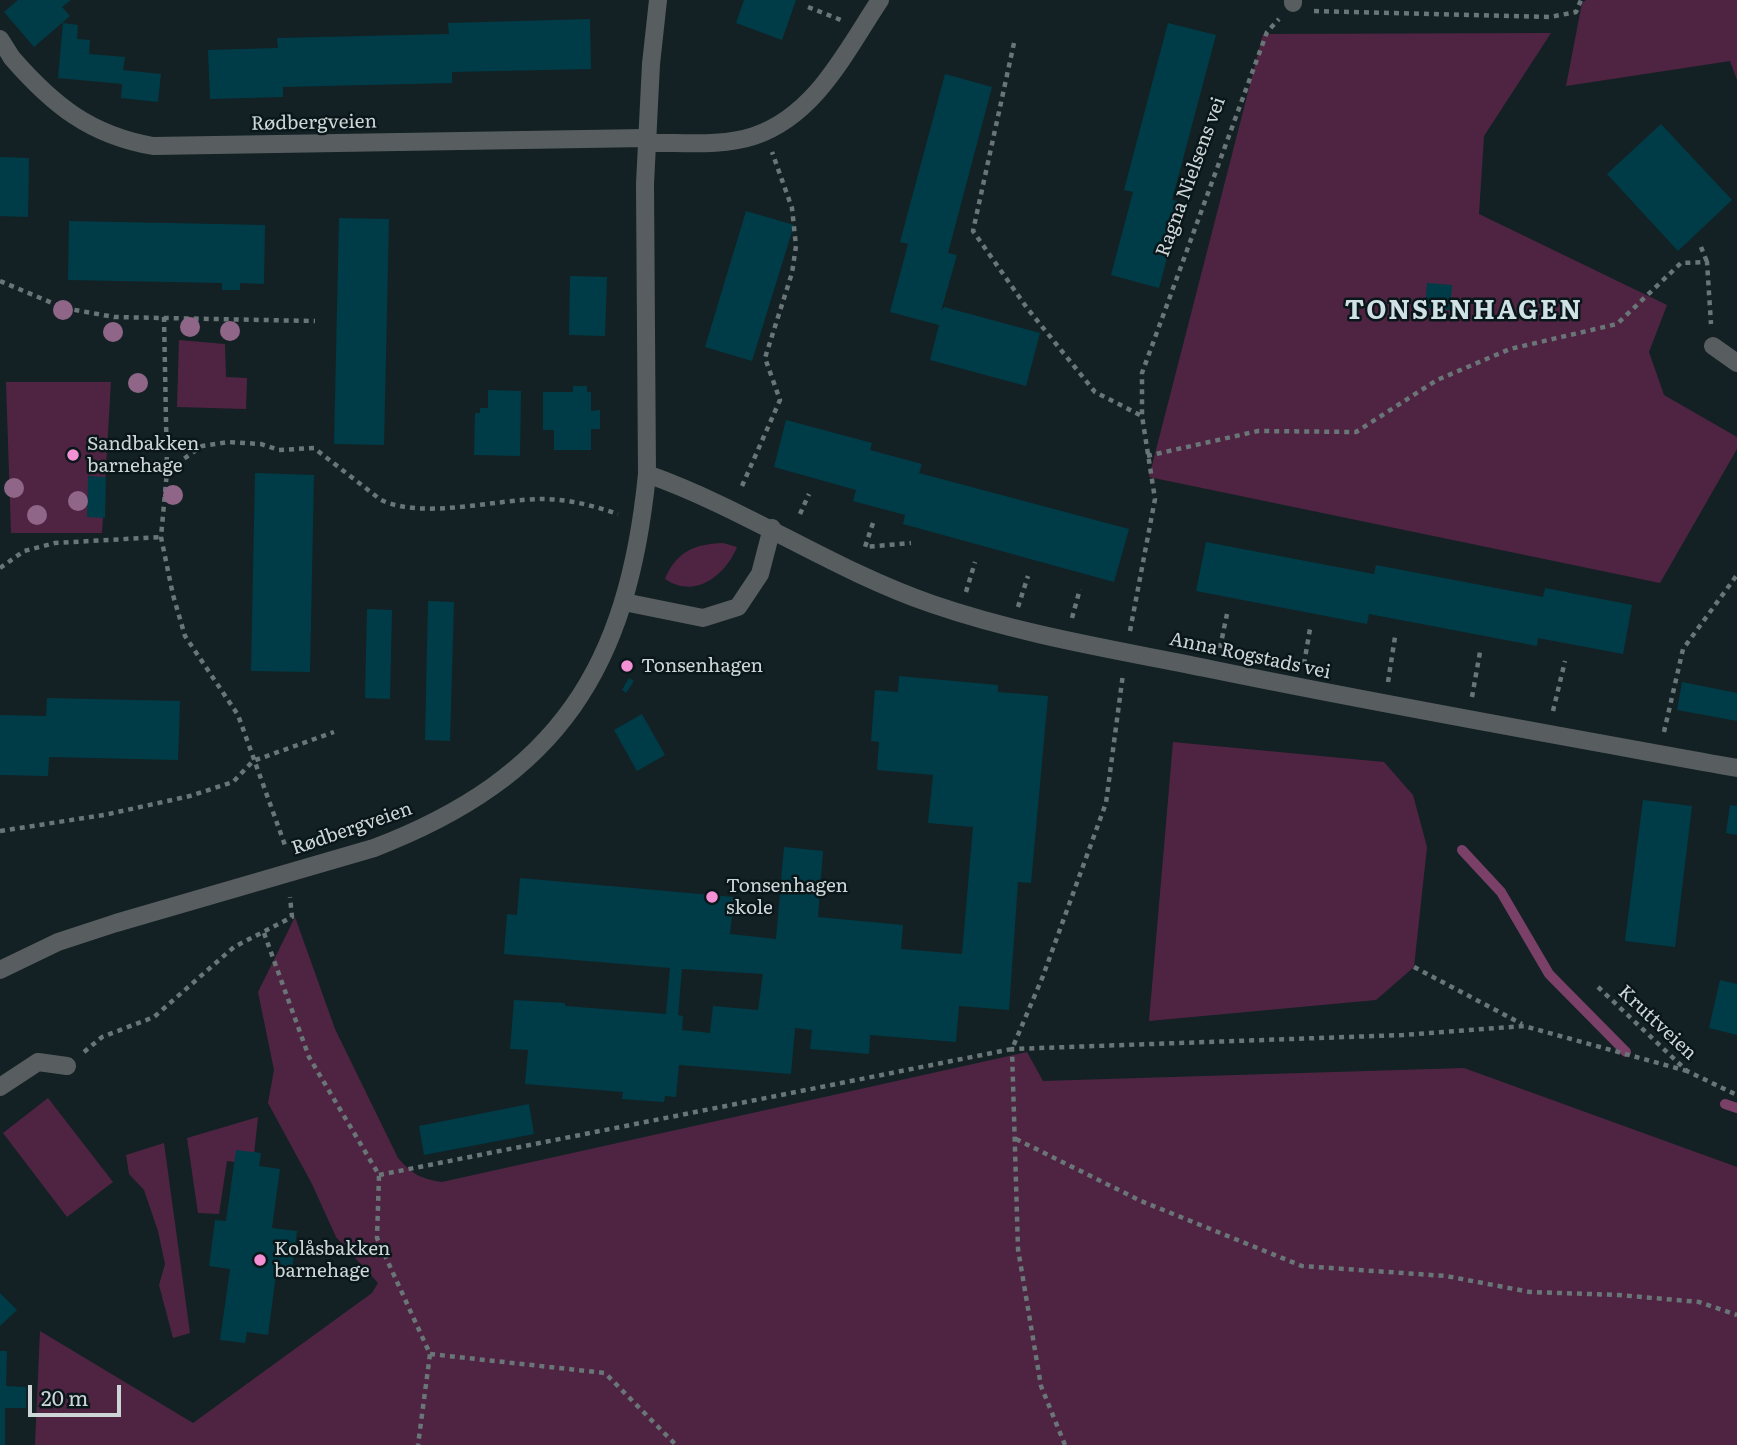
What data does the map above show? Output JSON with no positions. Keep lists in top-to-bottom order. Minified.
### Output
{"streets":{"street":["Rødbergveien","Anna Rogstads vei"],"path":["Ragna Nielsens vei","Kruttveien"]},"crossings":[["Rødbergveien","Anna Rogstads vei"]],"districts":["TONSENHAGEN"],"places":["Sandbakken barnehage","Tonsenhagen","Tonsenhagen skole","Kolåsbakken barnehage"],"scale_bar":"20 m"}
